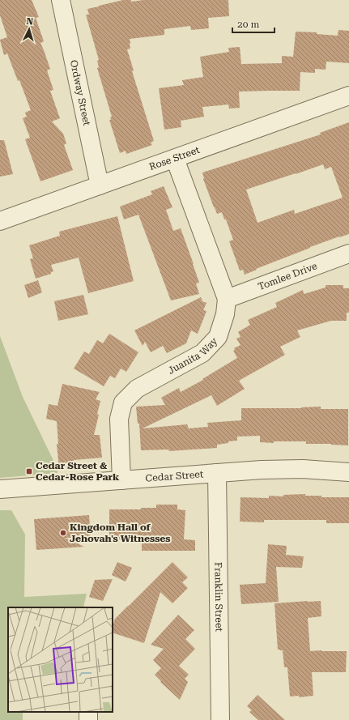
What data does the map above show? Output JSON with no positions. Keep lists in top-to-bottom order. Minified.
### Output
{"streets":{"street":["Ordway Street","Rose Street","Tomlee Drive","Juanita Way","Cedar Street","Franklin Street"]},"crossings":[["Ordway Street","Rose Street"],["Rose Street","Juanita Way"],["Tomlee Drive","Juanita Way"],["Juanita Way","Cedar Street"],["Cedar Street","Franklin Street"]],"places":{"transit":["Cedar Street & Cedar-Rose Park"],"other":["Kingdom Hall of Jehovah's Witnesses"]},"scale_bar":"20 m","north":"top"}
